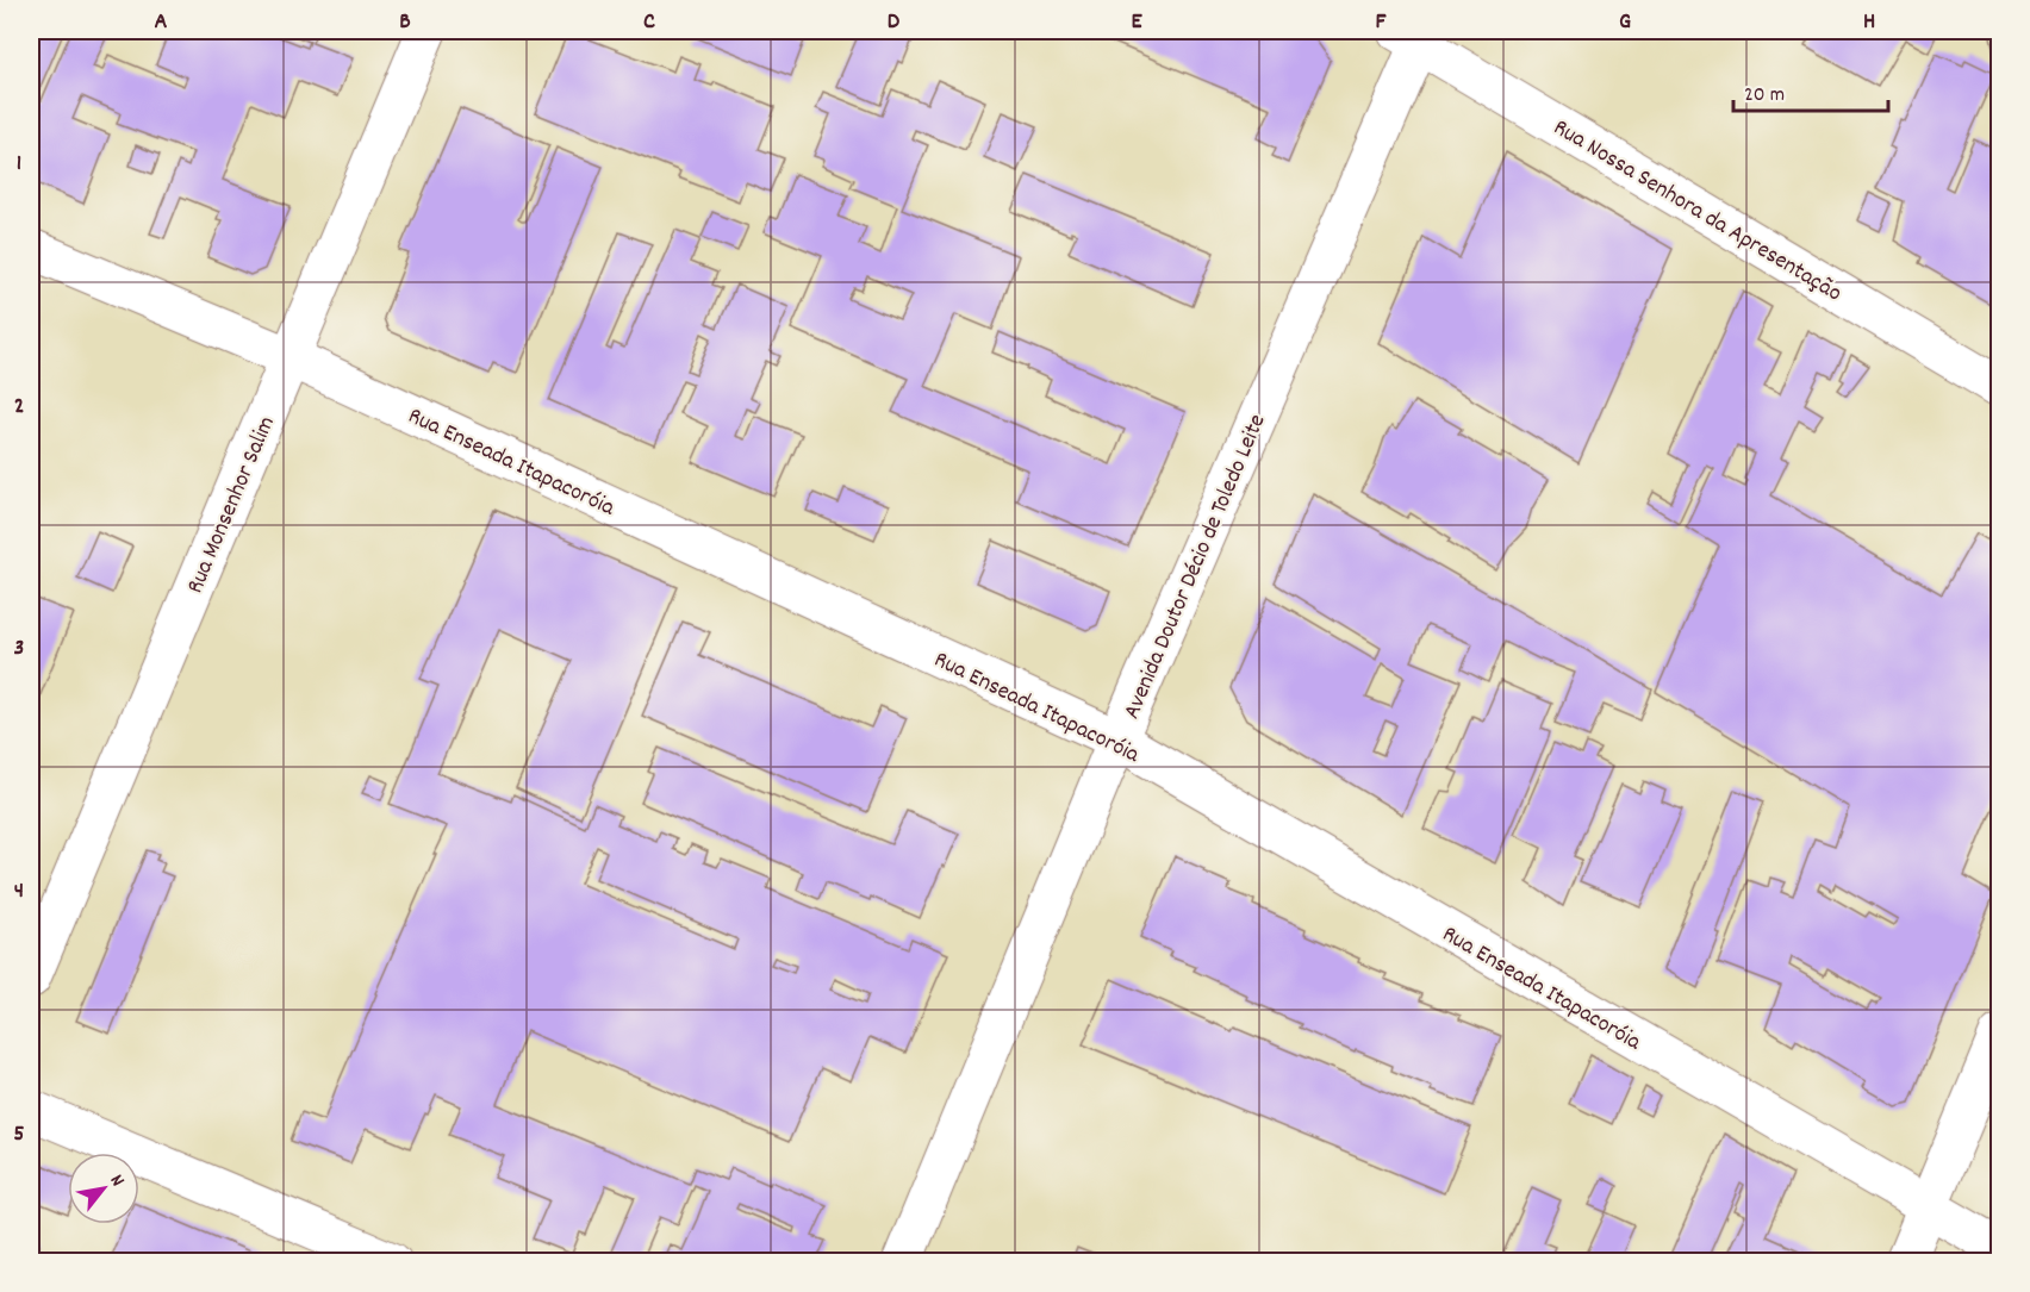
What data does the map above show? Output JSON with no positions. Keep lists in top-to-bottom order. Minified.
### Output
{"streets":{"street":["Rua Nossa Senhora da Apresentação","Rua Enseada Itapacoróia","Rua Monsenhor Salim","Avenida Doutor Décio de Toledo Leite"]},"crossings":[["Rua Nossa Senhora da Apresentação","Avenida Doutor Décio de Toledo Leite"],["Rua Enseada Itapacoróia","Rua Monsenhor Salim"],["Rua Enseada Itapacoróia","Avenida Doutor Décio de Toledo Leite"]],"scale_bar":"20 m","north":"top right","grid":{"columns":["A","B","C","D","E","F","G","H"],"rows":["1","2","3","4","5"]}}
